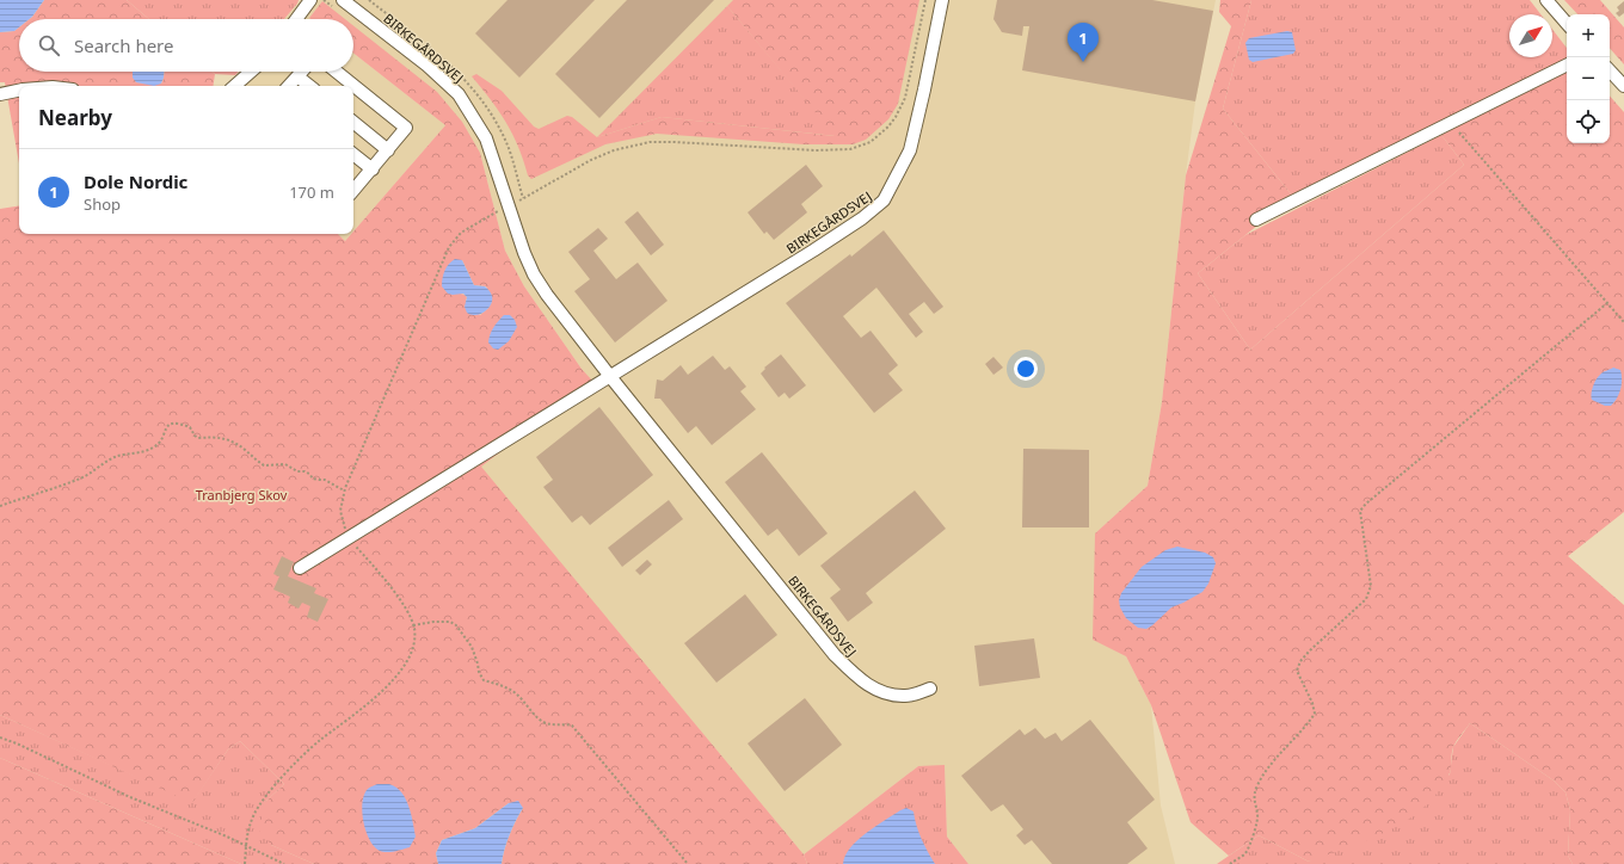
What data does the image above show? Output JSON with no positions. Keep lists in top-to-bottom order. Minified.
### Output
{"streets":{"street":["BIRKEGÅRDSVEJ"]},"parks":["Tranbjerg Skov"],"north":"top right","page":{"map_buttons":["+","−"],"search":"Search here","pins":"1","heading":"Nearby","list":[{"mark":"1","name":"Dole Nordic","note":"Shop","value":"170 m"}]}}
